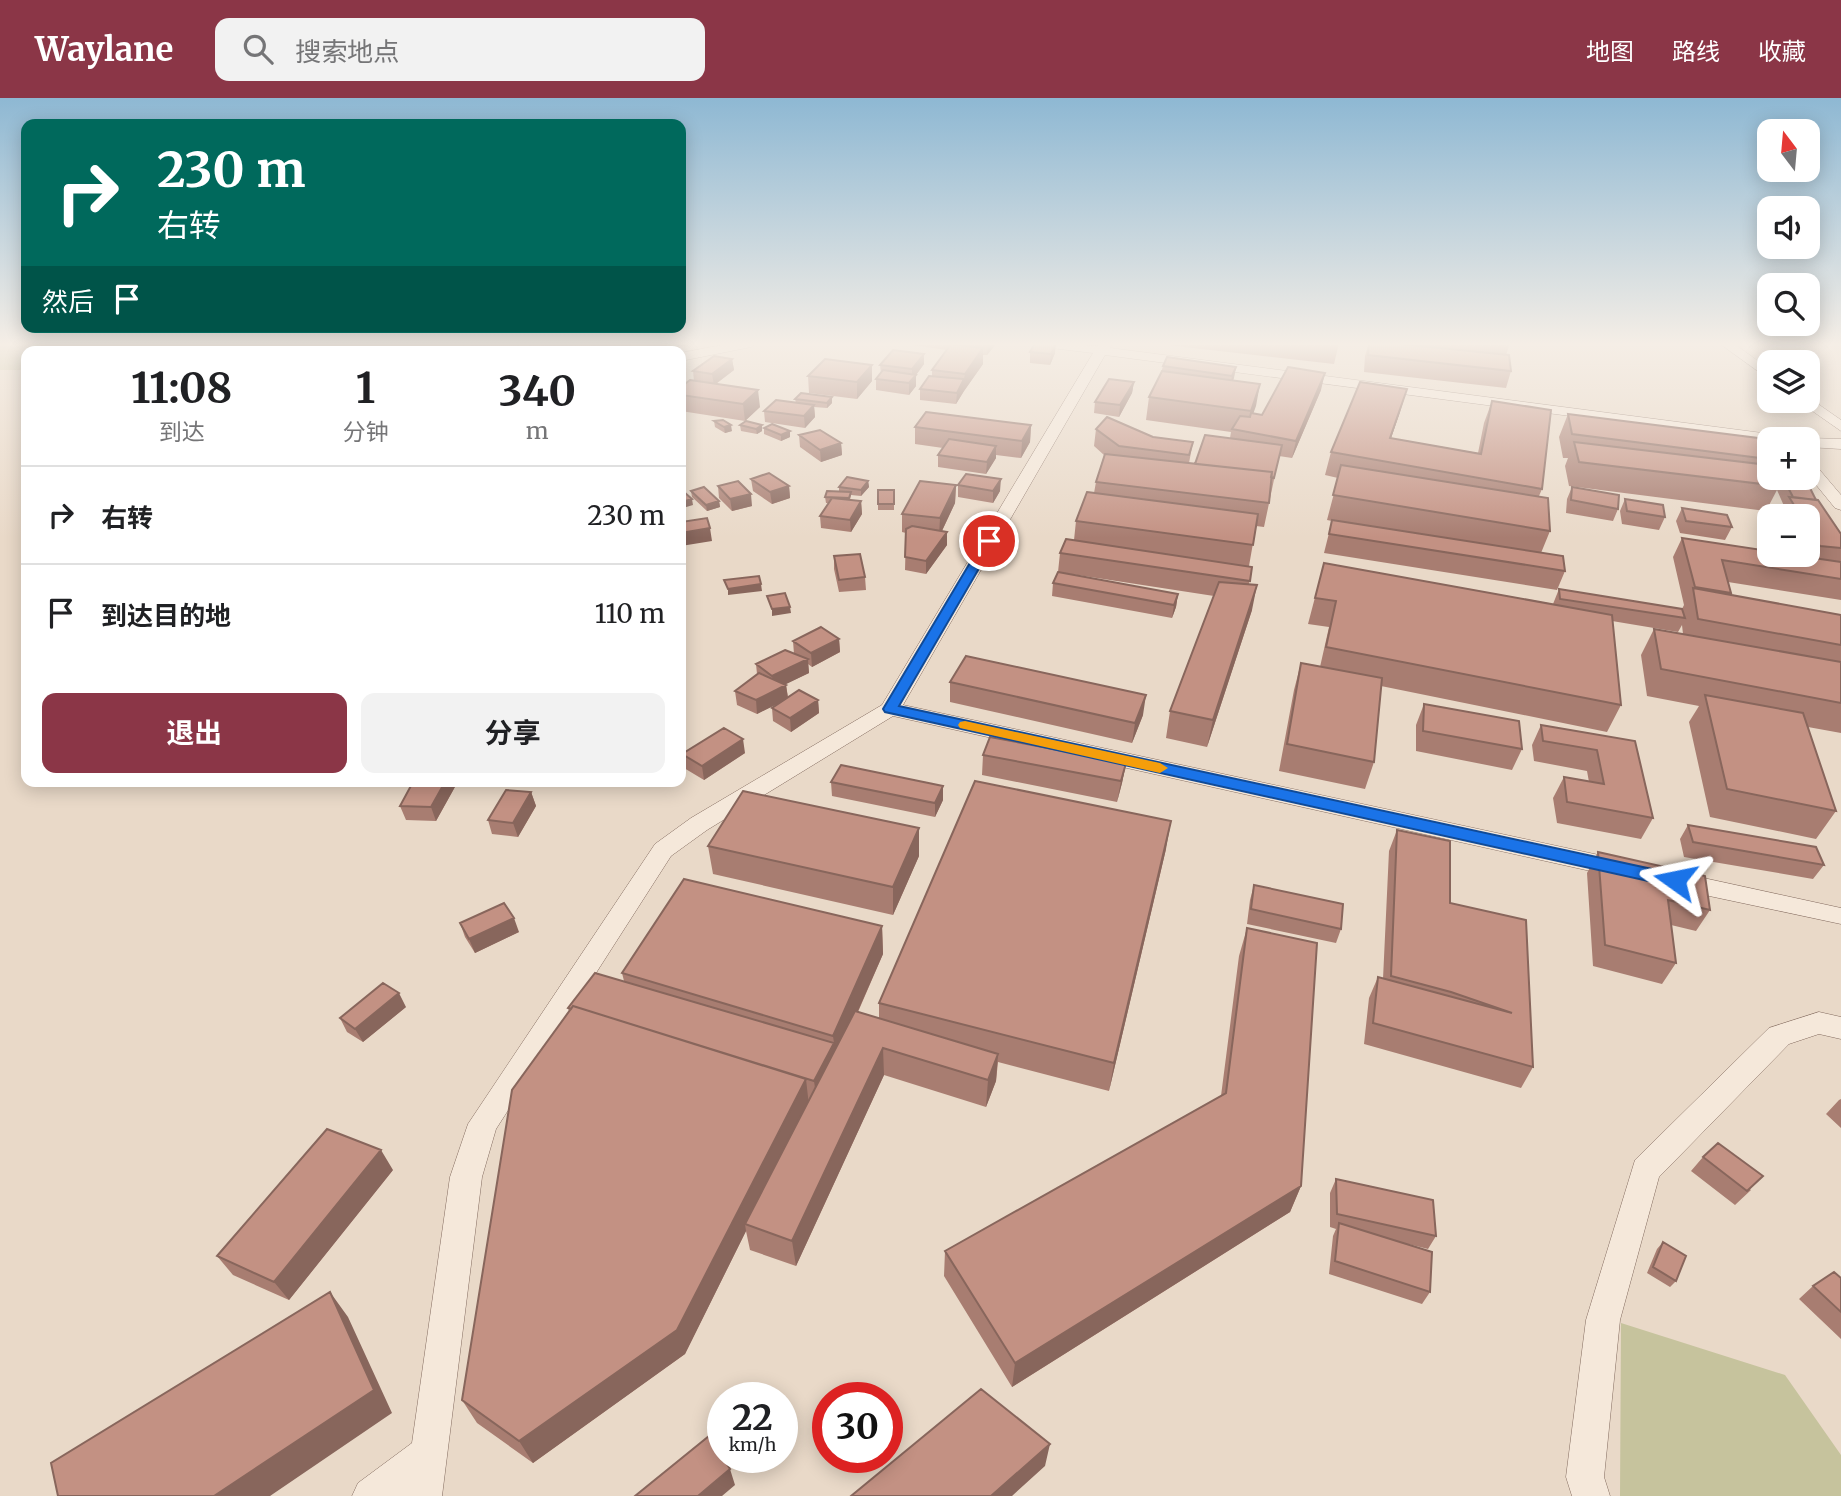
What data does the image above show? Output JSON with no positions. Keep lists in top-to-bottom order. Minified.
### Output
{"north":"top","page":{"header":"Waylane","search":"搜索地点","nav":["地图","路线","收藏"],"map_buttons":["+","−"],"turn":["230 m","右转"],"then":"然后","eta":["11:08","到达","1","分钟","340","m"],"list":[{"name":"右转","value":"230 m"},{"name":"到达目的地","value":"110 m"}],"buttons":["退出","分享"],"speed":"22 km/h","limit":"30"}}
